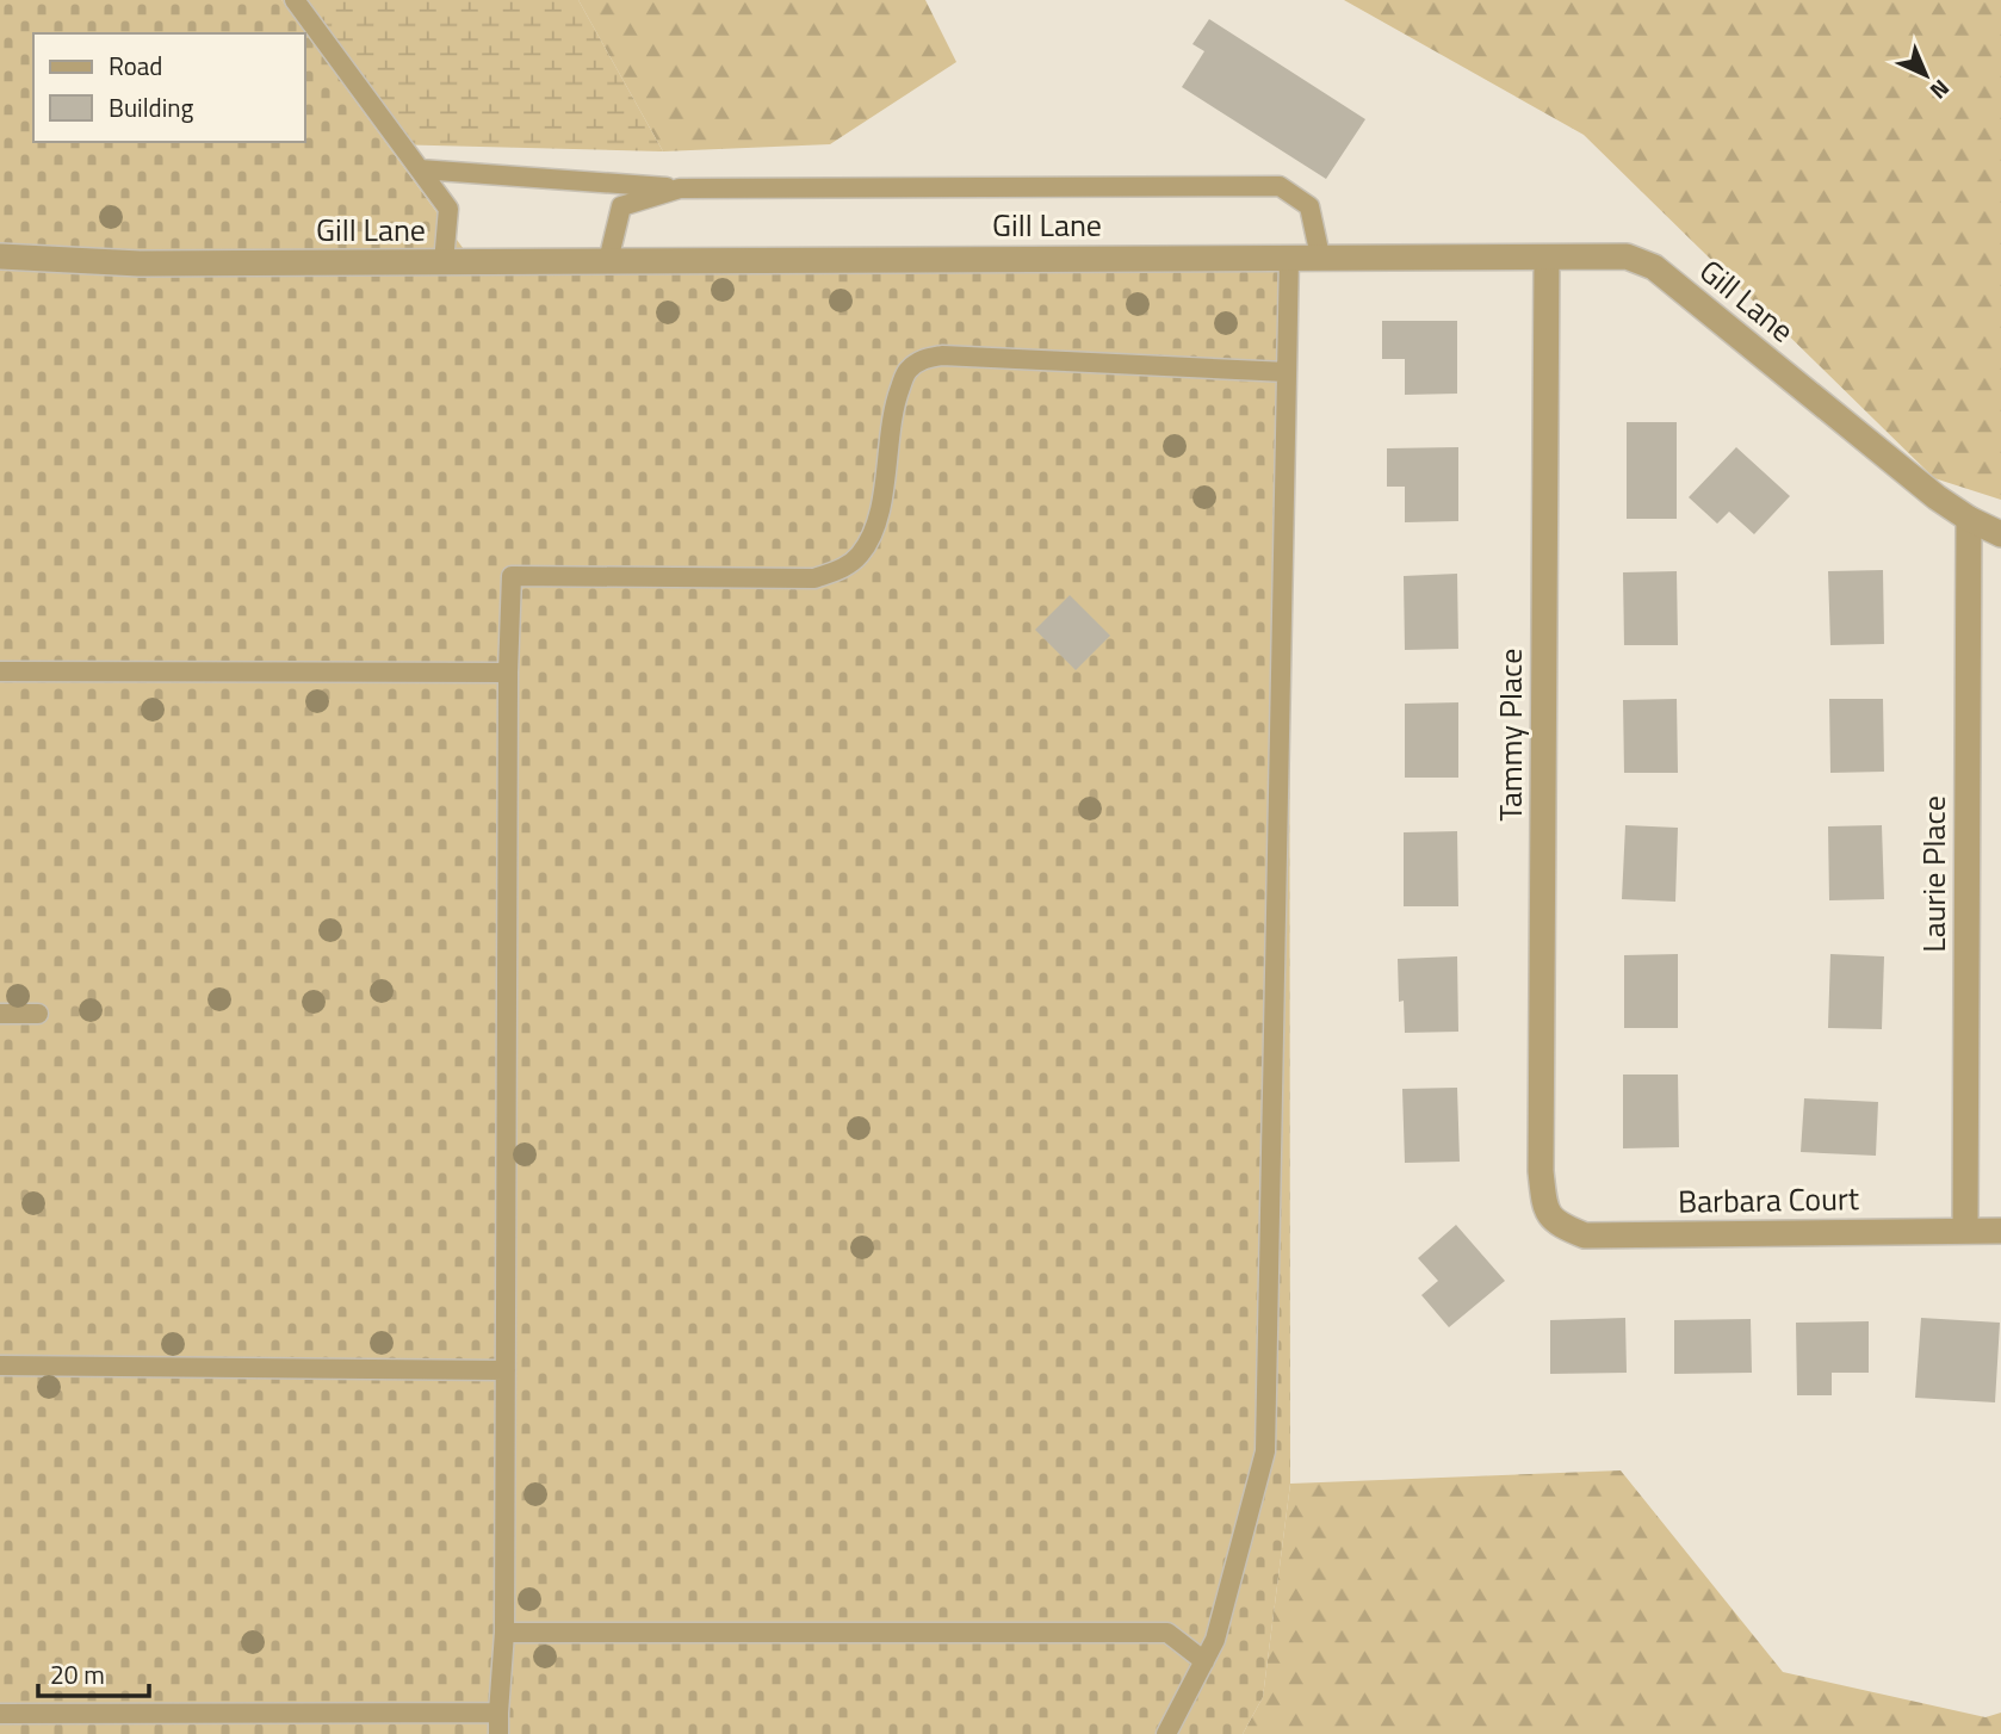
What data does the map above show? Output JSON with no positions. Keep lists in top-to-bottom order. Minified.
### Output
{"streets":{"street":["Gill Lane","Tammy Place","Laurie Place","Barbara Court"]},"crossings":[["Gill Lane","Tammy Place"],["Gill Lane","Laurie Place"],["Tammy Place","Barbara Court"],["Laurie Place","Barbara Court"]],"legend":["Road","Building"],"scale_bar":"20 m","north":"bottom right"}
